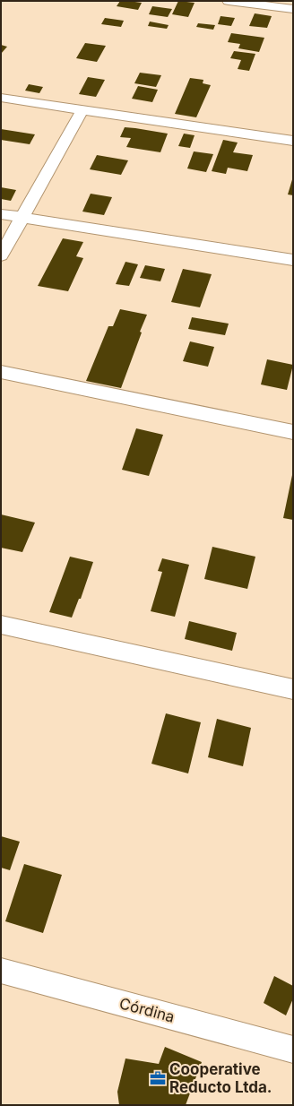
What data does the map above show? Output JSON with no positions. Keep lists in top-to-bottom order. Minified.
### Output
{"streets":{"street":["Córdina"]},"places":{"office":["Cooperative Reducto Ltda."]}}
